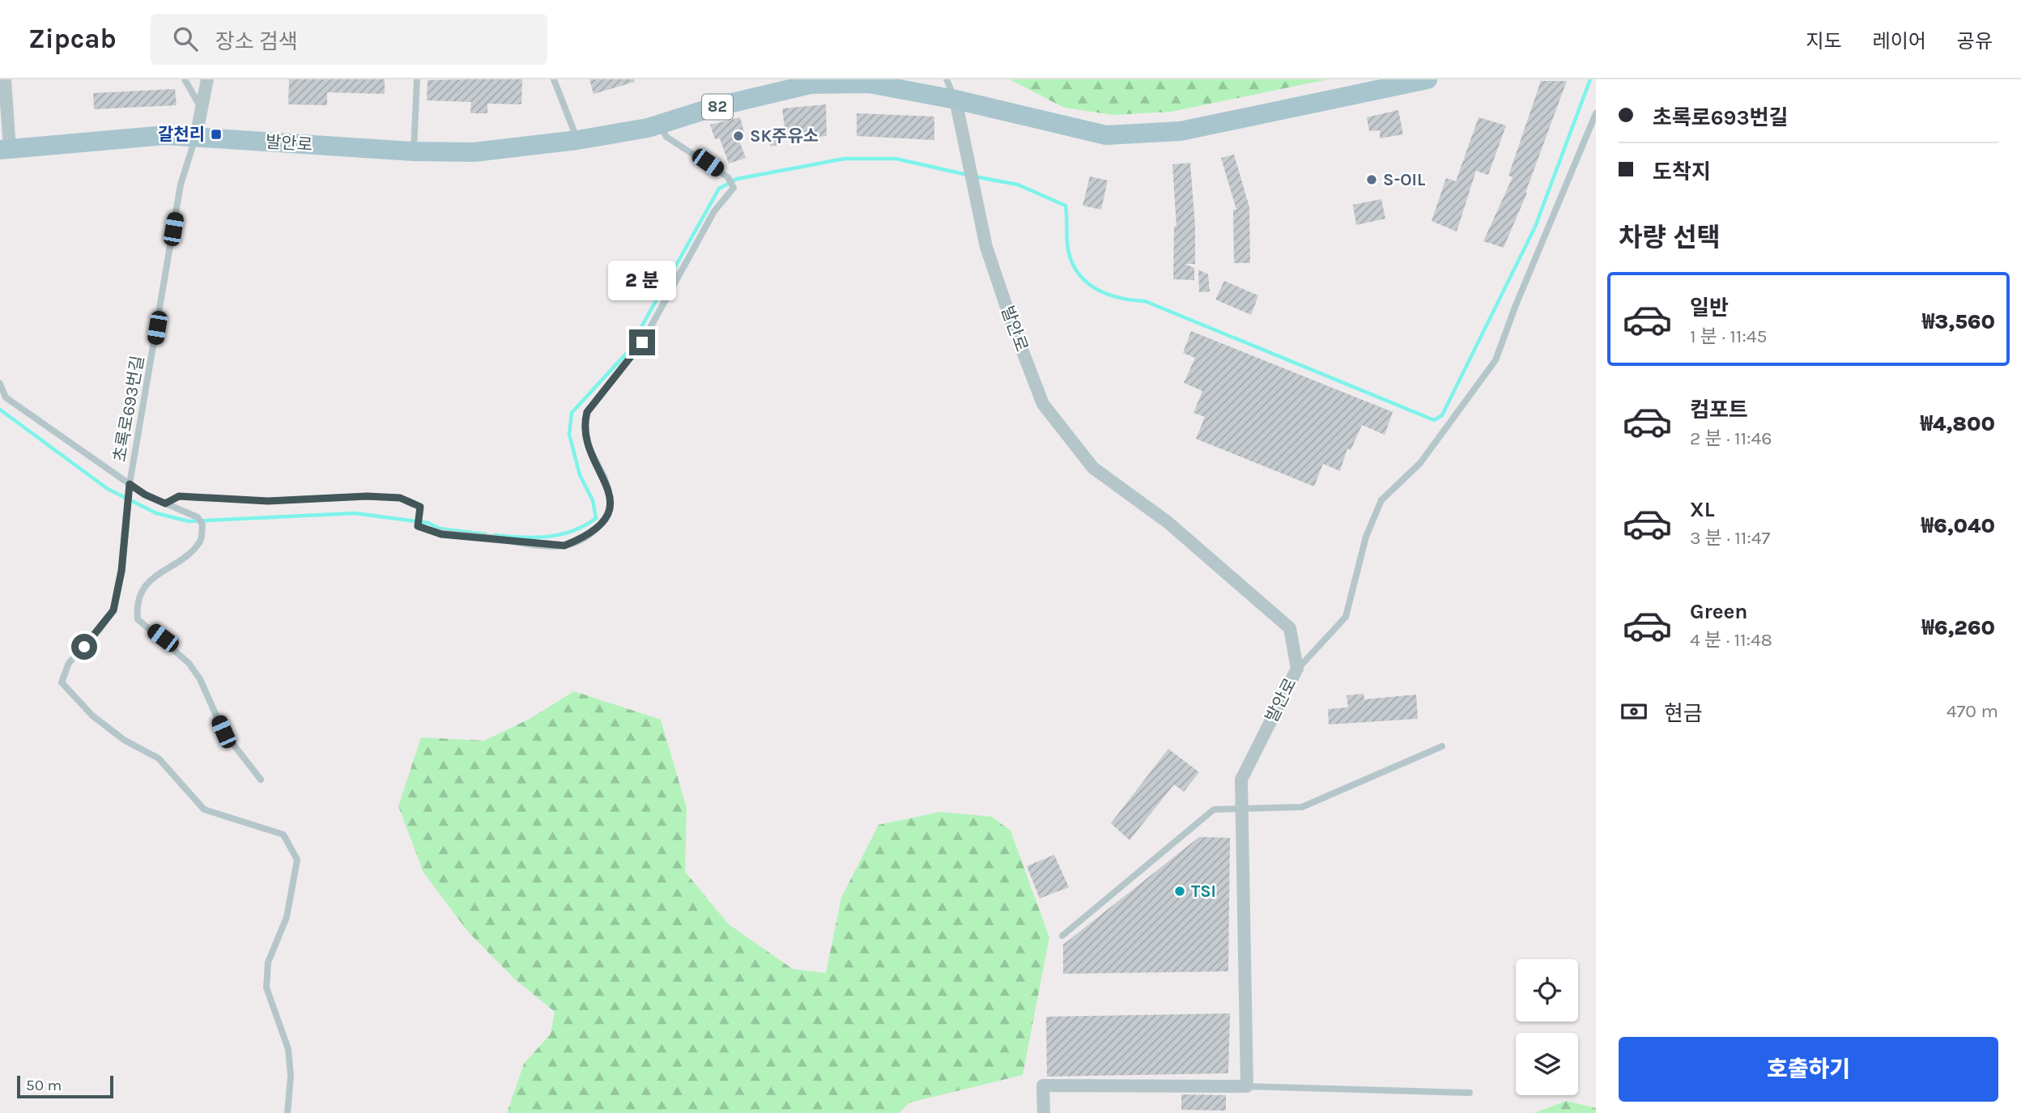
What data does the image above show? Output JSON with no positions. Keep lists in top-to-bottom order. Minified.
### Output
{"streets":{"main road":["82","발안로"],"lane":["초록로693번길"]},"crossings":[["발안로","초록로693번길"]],"places":{"transit":["갈천리"],"other":["SK주유소","S-OIL","TSI"]},"scale_bar":"50 m","page":{"header":"Zipcab","search":"장소 검색","nav":["지도","레이어","공유"],"banner":["초록로693번길","도착지"],"heading":"차량 선택","bubble":"2 분","list":[{"name":"일반","note":"1 분 · 11:45","value":"₩3,560"},{"name":"컴포트","note":"2 분 · 11:46","value":"₩4,800"},{"name":"XL","note":"3 분 · 11:47","value":"₩6,040"},{"name":"Green","note":"4 분 · 11:48","value":"₩6,260"}],"pay":["현금","470 m"],"buttons":"호출하기","scale":"50 m"}}
